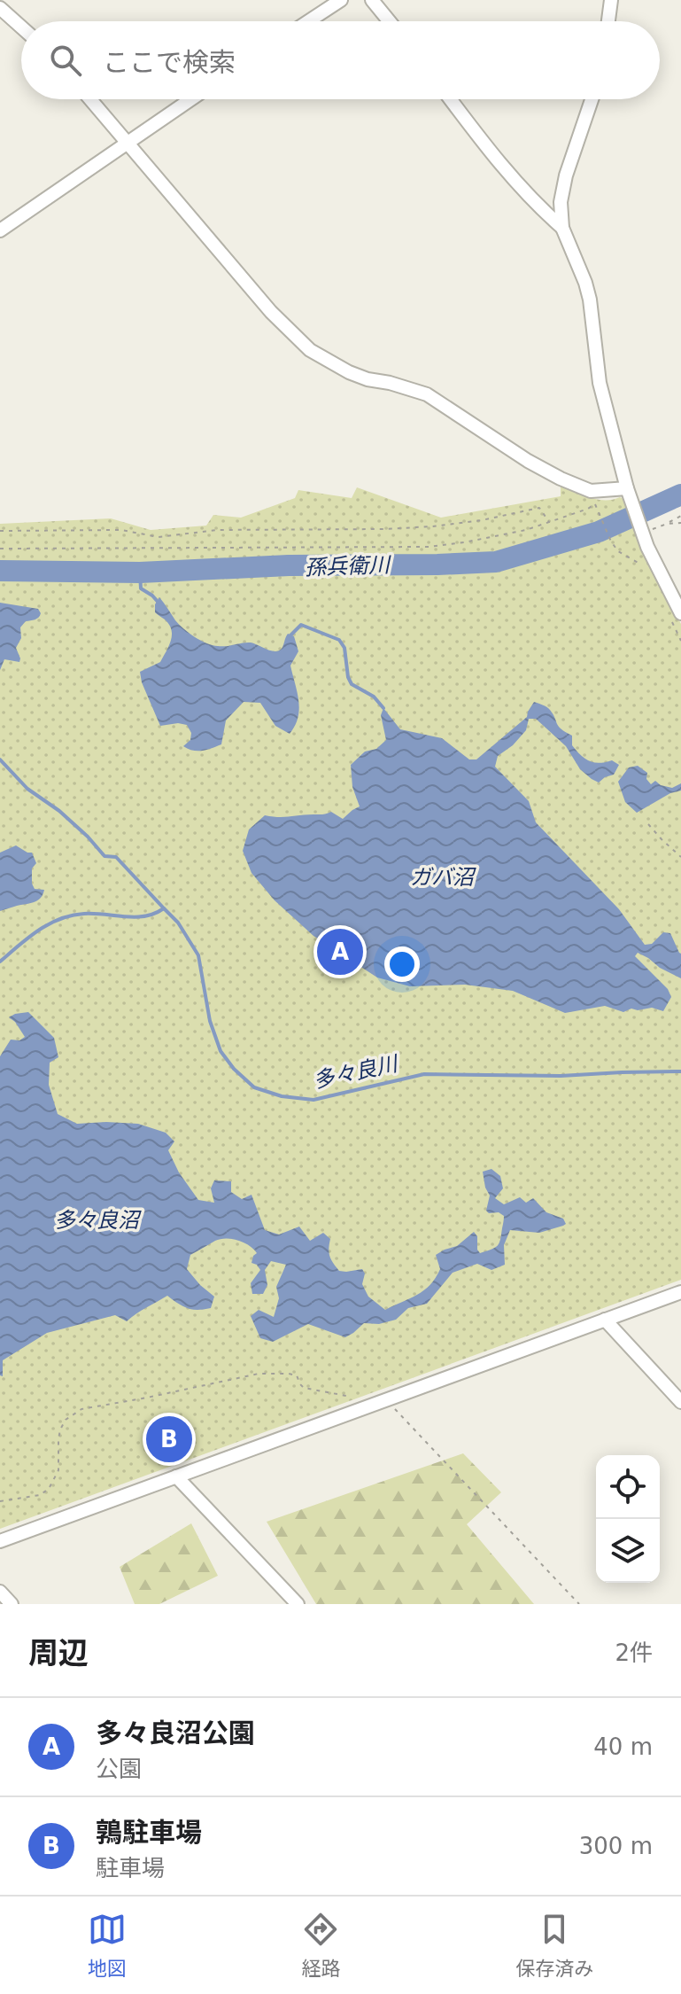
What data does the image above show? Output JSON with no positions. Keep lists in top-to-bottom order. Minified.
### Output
{"water":["孫兵衛川","ガバ沼","多々良川","多々良沼"],"page":{"search":"ここで検索","pins":["A","B"],"heading":["周辺","2件"],"list":[{"mark":"A","name":"多々良沼公園","note":"公園","value":"40 m"},{"mark":"B","name":"鶉駐車場","note":"駐車場","value":"300 m"}],"nav":["地図","経路","保存済み"]}}
